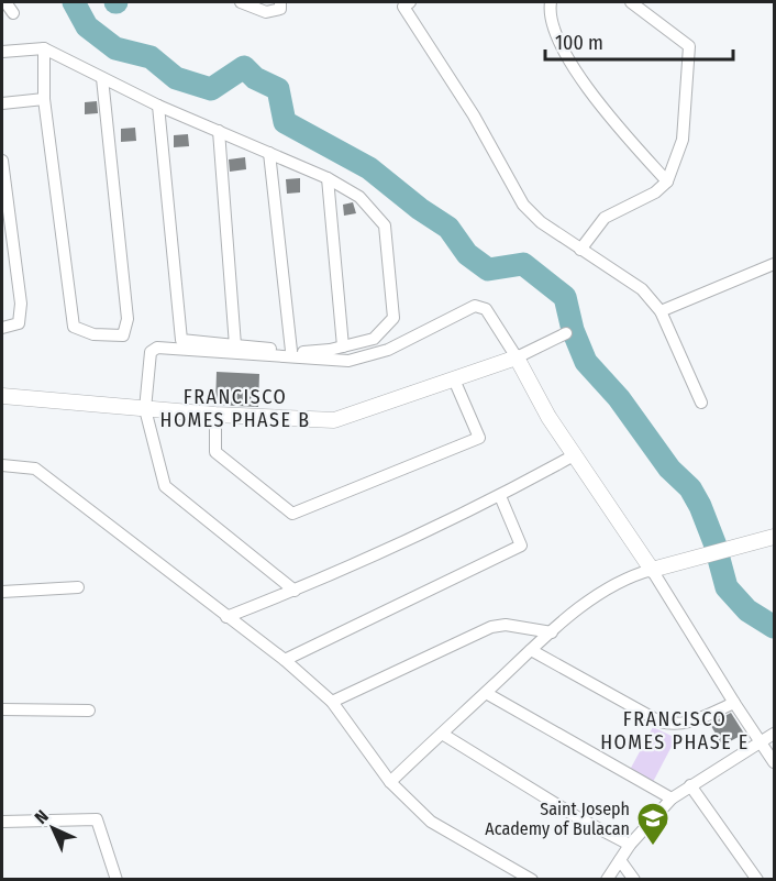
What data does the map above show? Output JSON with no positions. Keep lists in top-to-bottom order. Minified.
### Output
{"districts":["FRANCISCO HOMES PHASE B","FRANCISCO HOMES PHASE E"],"places":{"school or university":["Saint Joseph Academy of Bulacan"]},"scale_bar":"100 m","north":"top left"}
